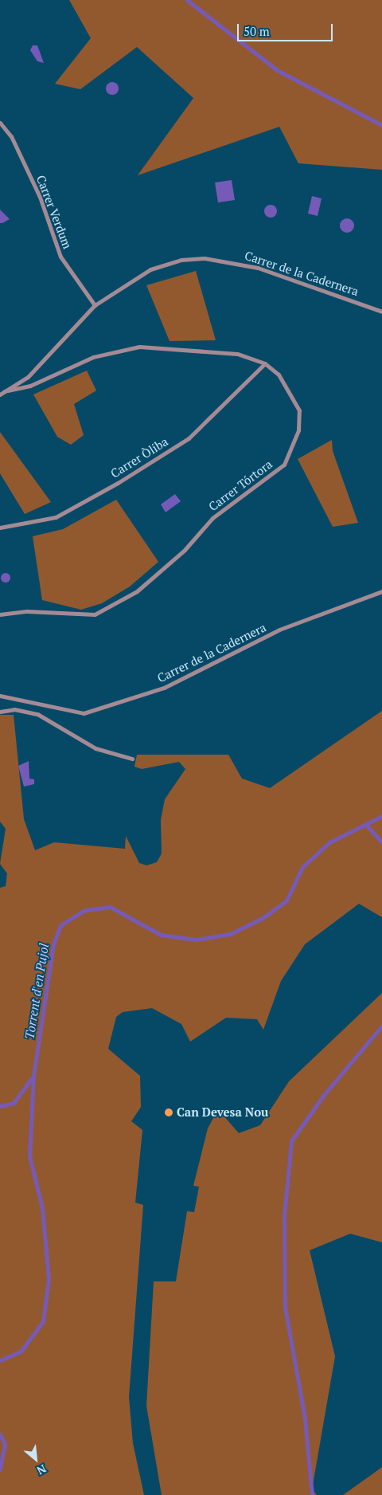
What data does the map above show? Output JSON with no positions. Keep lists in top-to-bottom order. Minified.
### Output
{"streets":{"street":["Carrer Verdum","Carrer de la Cadernera","Carrer Òliba","Carrer Tórtora"]},"crossings":[["Carrer Verdum","Carrer de la Cadernera"],["Carrer de la Cadernera","Carrer Tórtora"],["Carrer Òliba","Carrer Tórtora"]],"water":["Torrent d'en Pujol"],"places":["Can Devesa Nou"],"scale_bar":"50 m","north":"bottom right"}
